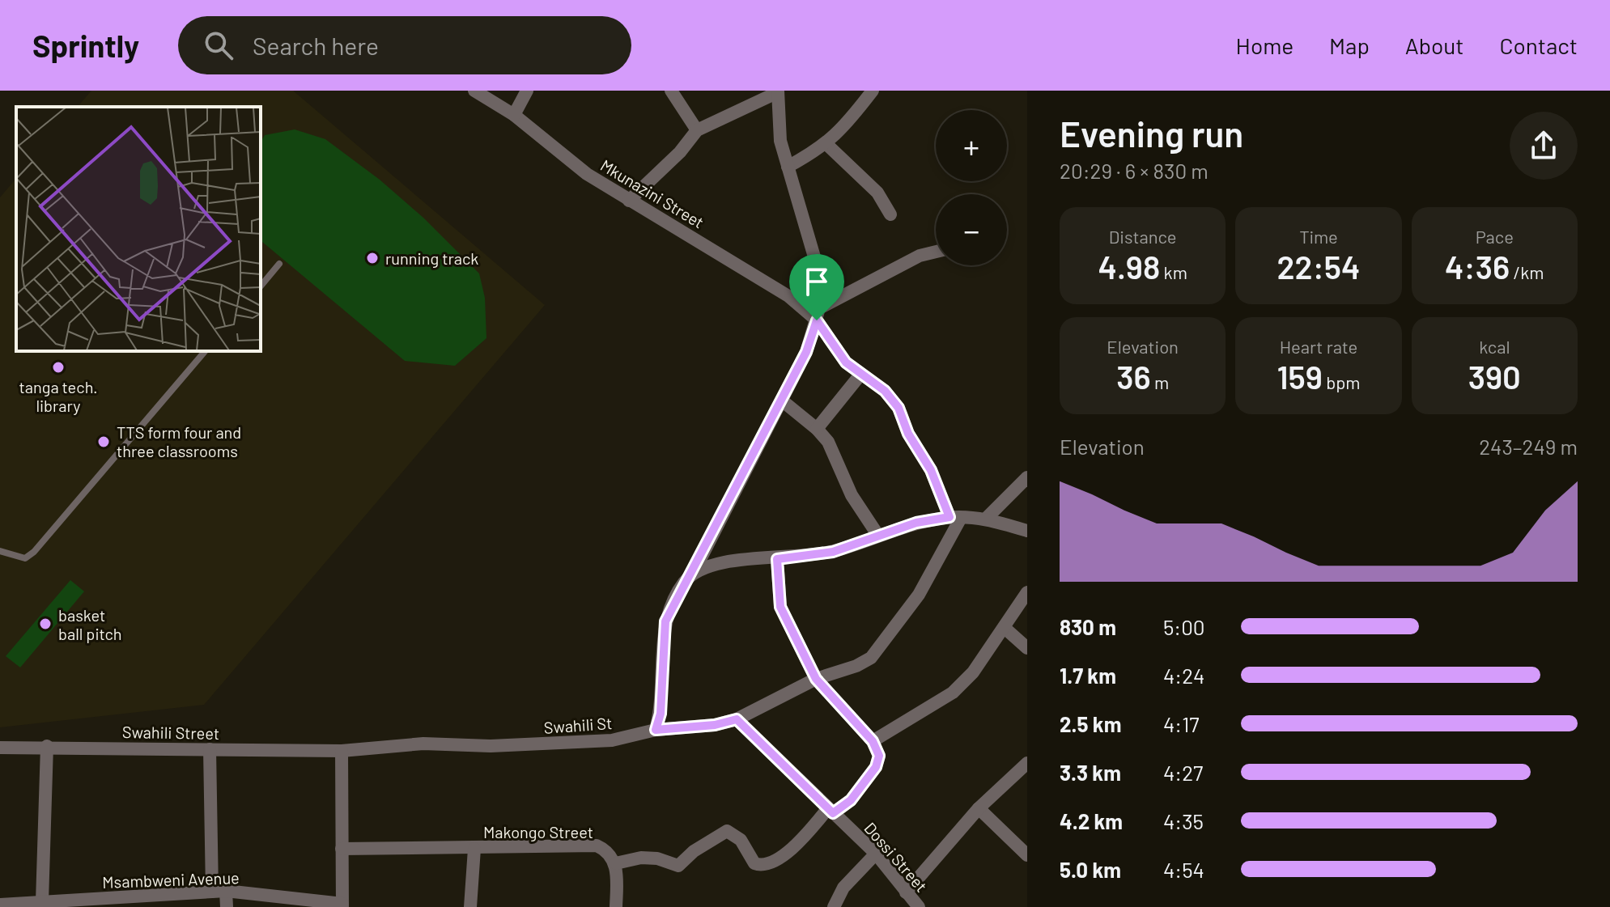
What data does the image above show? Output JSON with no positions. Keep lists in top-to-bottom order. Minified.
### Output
{"streets":{"street":["Mkunazini Street","Swahili St","Swahili Street","Makongo Street","Dossi Street","Msambweni Avenue"]},"crossings":[["Mkunazini Street","Swahili St"],["Swahili St","Swahili Street"],["Swahili St","Dossi Street"]],"places":["running track","tanga tech. library","TTS form four and three classrooms","basket ball pitch"],"page":{"header":"Sprintly","search":"Search here","nav":["Home","Map","About","Contact"],"heading":["Evening run","20:29 · 6 × 830 m"],"map_buttons":["+","−"],"stats":[["Distance","4.98 km"],["Time","22:54"],["Pace","4:36 /km"],["Elevation","36 m"],["Heart rate","159 bpm"],["kcal","390"]],"chart":["Elevation","243–249 m"],"list":[{"name":"830 m","note":"5:00"},{"name":"1.7 km","note":"4:24"},{"name":"2.5 km","note":"4:17"},{"name":"3.3 km","note":"4:27"},{"name":"4.2 km","note":"4:35"},{"name":"5.0 km","note":"4:54"}]}}
